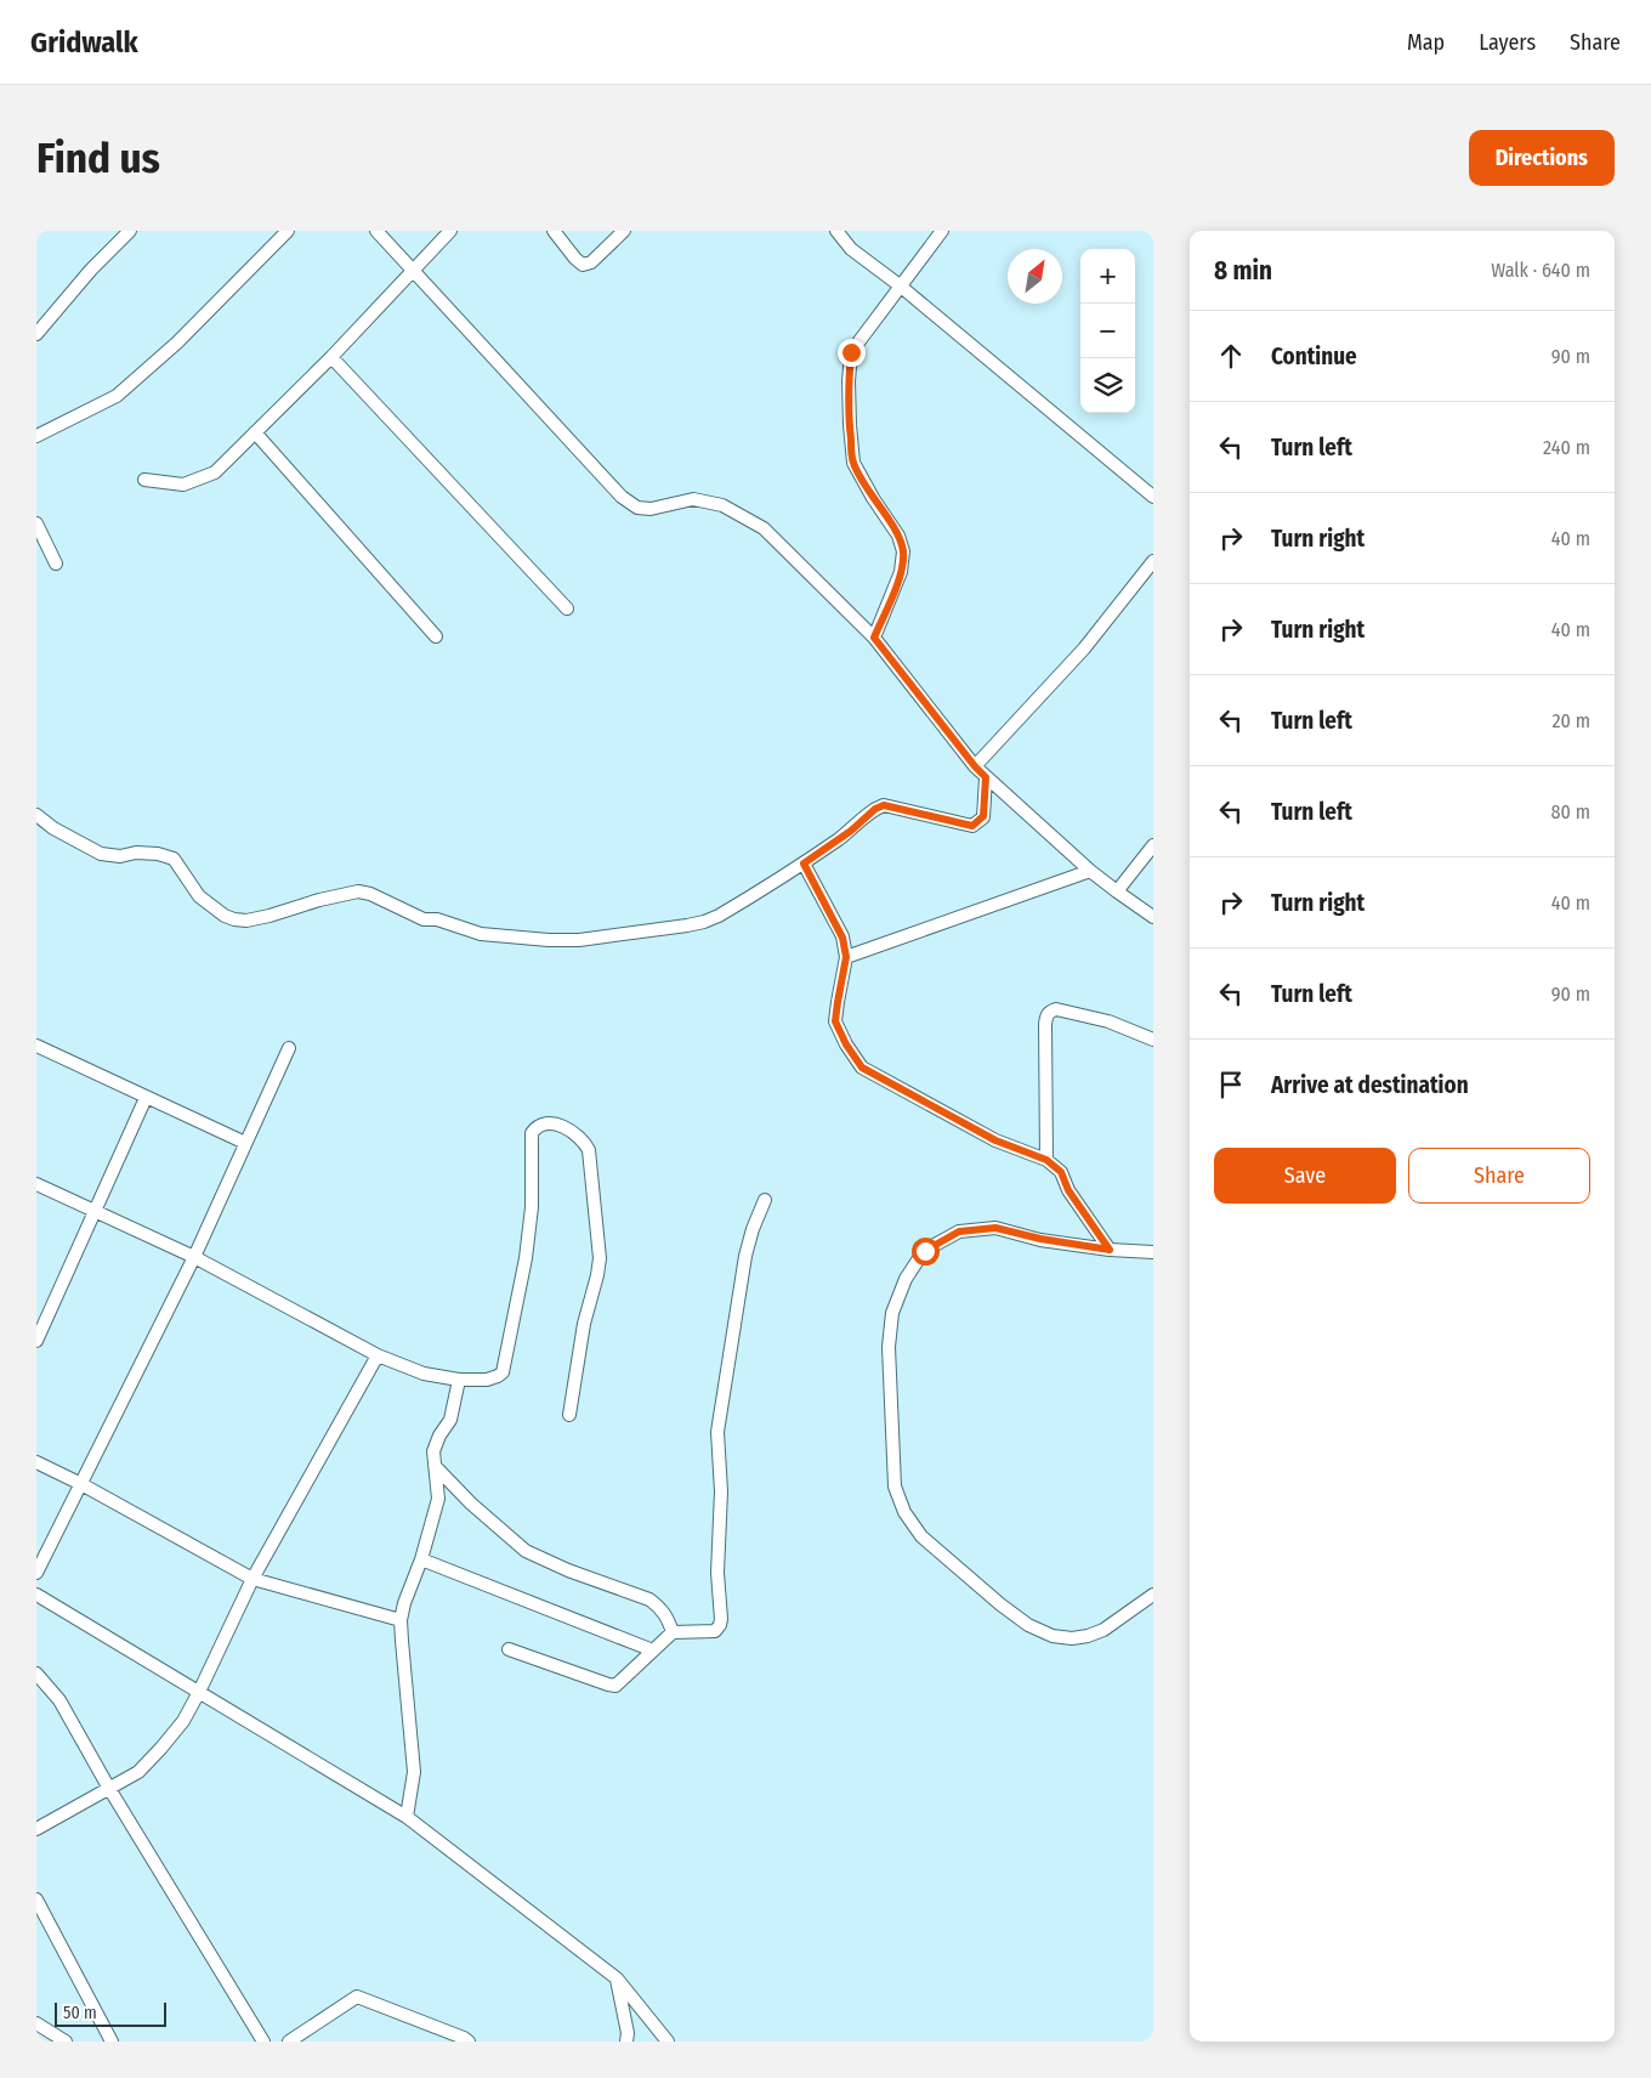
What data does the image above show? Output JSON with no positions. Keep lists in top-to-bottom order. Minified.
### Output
{"scale_bar":"50 m","north":"top right","page":{"header":"Gridwalk","nav":["Map","Layers","Share"],"buttons":["Directions",["Save","Share"]],"title":"Find us","heading":["8 min","Walk · 640 m"],"map_buttons":["+","−"],"list":[["Continue","90 m"],["Turn left","240 m"],["Turn right","40 m"],["Turn right","40 m"],["Turn left","20 m"],["Turn left","80 m"],["Turn right","40 m"],["Turn left","90 m"],"Arrive at destination"],"scale":"50 m"}}
